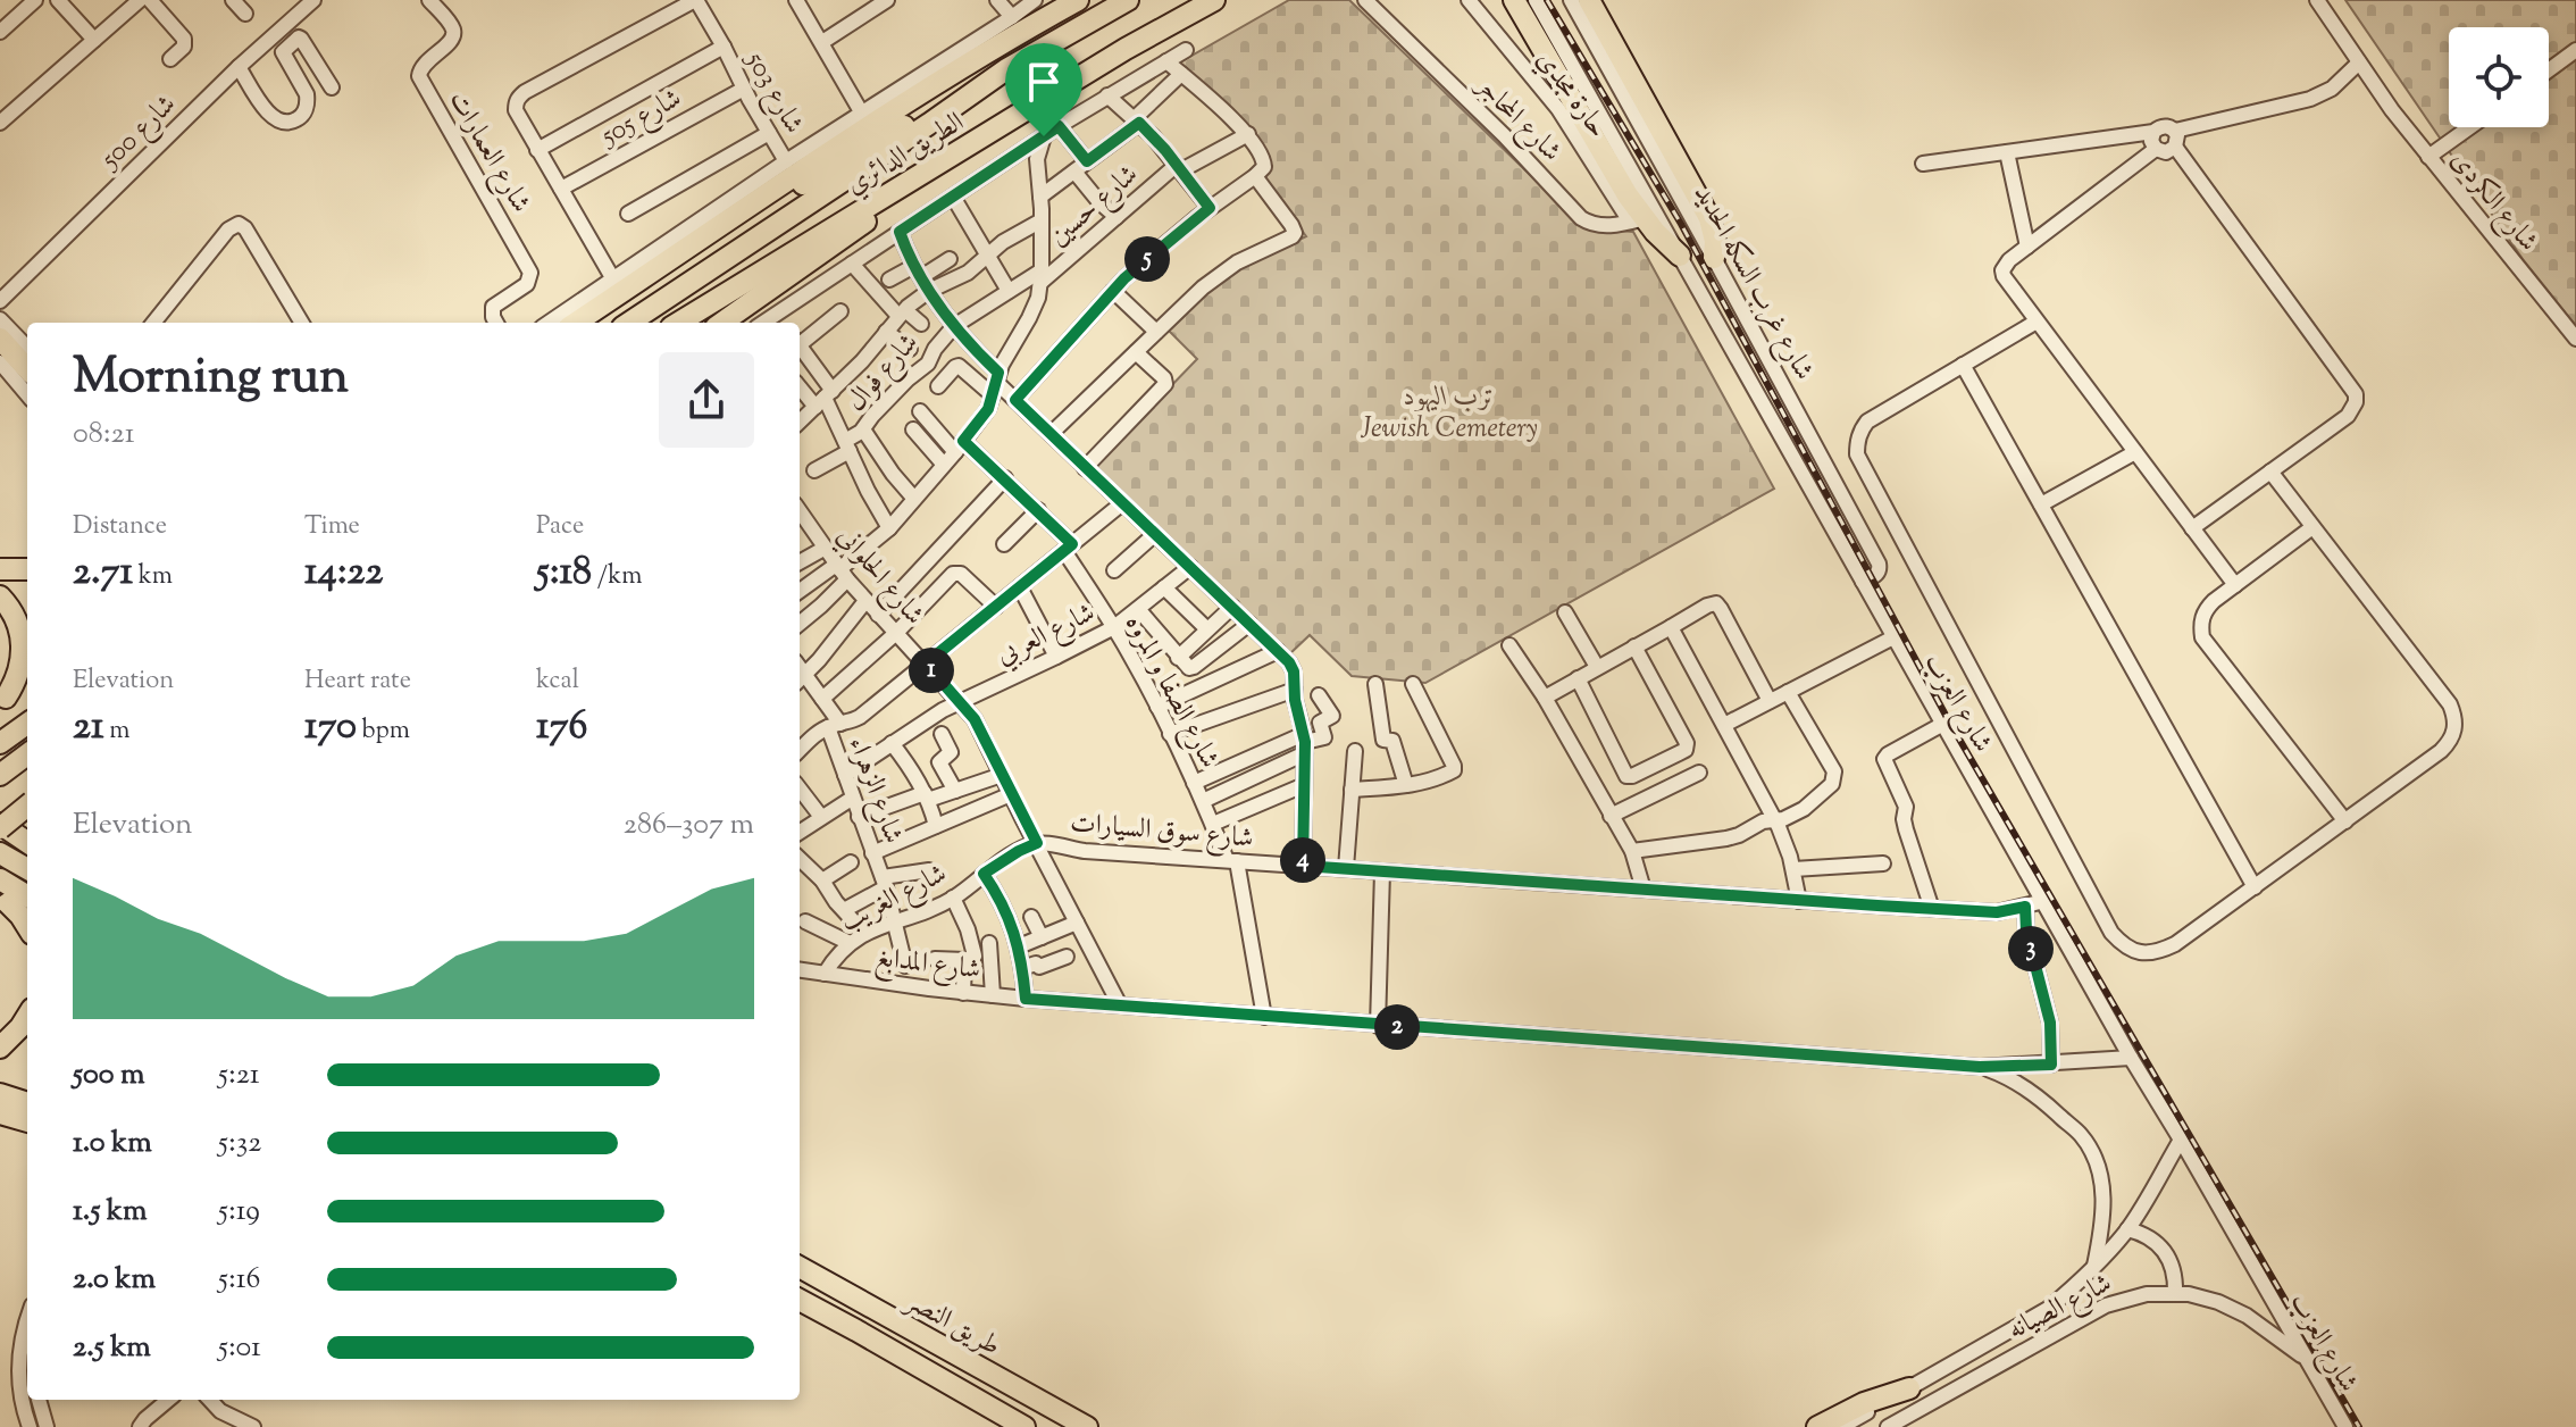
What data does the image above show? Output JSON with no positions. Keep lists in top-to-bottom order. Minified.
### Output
{"streets":{"highway":["الطريق الدائري","طريق النصر"],"street":["شارع 503","حارة مجدي","شارع 505","شارع المحاجر","شارع 500","شارع العمارات","شارع الكردى","شارع حسين","شارع غرب السكه الحديد","شارع فوال","شارع الحلواني","شارع العربي","شارع الصفا و المروه","شارع العزب","شارع الزهراء","شارع سوق السيارات","شارع الغريب","شارع المدابغ","شارع الصيانه"]},"crossings":[["شارع 503","شارع 505"],["حارة مجدي","شارع المحاجر"],["شارع حسين","شارع فوال"],["شارع غرب السكه الحديد","شارع العزب"],["شارع الحلواني","شارع العربي"],["شارع الحلواني","شارع سوق السيارات"],["شارع الحلواني","شارع الغريب"],["شارع الحلواني","شارع المدابغ"],["شارع العربي","شارع الصفا و المروه"],["شارع العربي","شارع الزهراء"],["شارع الصفا و المروه","شارع سوق السيارات"],["شارع الصفا و المروه","شارع المدابغ"],["شارع العزب","شارع سوق السيارات"],["شارع العزب","شارع المدابغ"],["شارع العزب","شارع الصيانه"],["شارع الزهراء","شارع الغريب"],["شارع سوق السيارات","شارع الغريب"],["شارع الغريب","شارع المدابغ"],["شارع المدابغ","شارع الصيانه"]],"parks":["ترب اليهود Jewish Cemetery"],"page":{"pins":["5","1","4","3","2"],"heading":["Morning run","08:21"],"stats":[["Distance","2.71 km"],["Time","14:22"],["Pace","5:18 /km"],["Elevation","21 m"],["Heart rate","170 bpm"],["kcal","176"]],"chart":["Elevation","286–307 m"],"list":[{"name":"500 m","note":"5:21"},{"name":"1.0 km","note":"5:32"},{"name":"1.5 km","note":"5:19"},{"name":"2.0 km","note":"5:16"},{"name":"2.5 km","note":"5:01"}]}}
